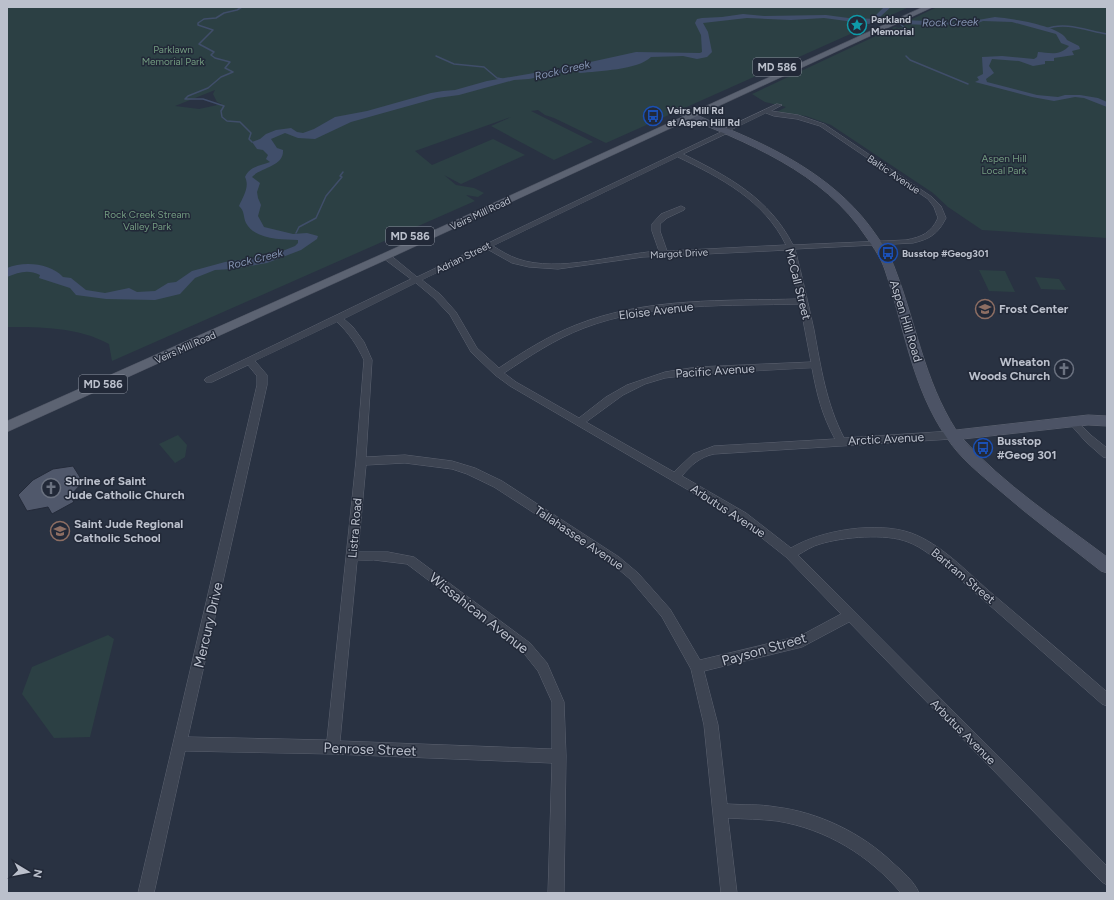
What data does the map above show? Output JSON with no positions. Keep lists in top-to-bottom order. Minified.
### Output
{"streets":{"main road":["MD 586","Veirs Mill Road"],"street":["Baltic Avenue","Margot Drive","Adrian Street","McCall Street","Eloise Avenue","Aspen Hill Road","Pacific Avenue","Arctic Avenue","Arbutus Avenue","Listra Road","Tallahassee Avenue","Bartram Street","Wissahican Avenue","Mercury Drive","Payson Street","Penrose Street"]},"crossings":[["Baltic Avenue","Margot Drive"],["Baltic Avenue","Adrian Street"],["Baltic Avenue","Aspen Hill Road"],["Veirs Mill Road","Aspen Hill Road"],["Veirs Mill Road","Arbutus Avenue"],["Margot Drive","Adrian Street"],["Margot Drive","McCall Street"],["Margot Drive","Aspen Hill Road"],["Adrian Street","McCall Street"],["Adrian Street","Aspen Hill Road"],["Adrian Street","Arbutus Avenue"],["Adrian Street","Listra Road"],["Adrian Street","Mercury Drive"],["McCall Street","Eloise Avenue"],["McCall Street","Pacific Avenue"],["McCall Street","Arctic Avenue"],["Eloise Avenue","Arbutus Avenue"],["Aspen Hill Road","Arctic Avenue"],["Pacific Avenue","Arbutus Avenue"],["Arctic Avenue","Arbutus Avenue"],["Arbutus Avenue","Bartram Street"],["Arbutus Avenue","Payson Street"],["Listra Road","Tallahassee Avenue"],["Listra Road","Wissahican Avenue"],["Listra Road","Penrose Street"],["Tallahassee Avenue","Payson Street"],["Wissahican Avenue","Penrose Street"],["Mercury Drive","Penrose Street"]],"water":["Rock Creek"],"parks":["Parklawn Memorial Park","Aspen Hill Local Park","Rock Creek Stream Valley Park"],"places":{"place":["Parkland Memorial"],"bus stop":["Veirs Mill Rd at Aspen Hill Rd","Busstop #Geog301","Busstop #Geog 301"],"school or university":["Frost Center","Saint Jude Regional Catholic School"],"church":["Wheaton Woods Church","Shrine of Saint Jude Catholic Church"]},"north":"right"}
